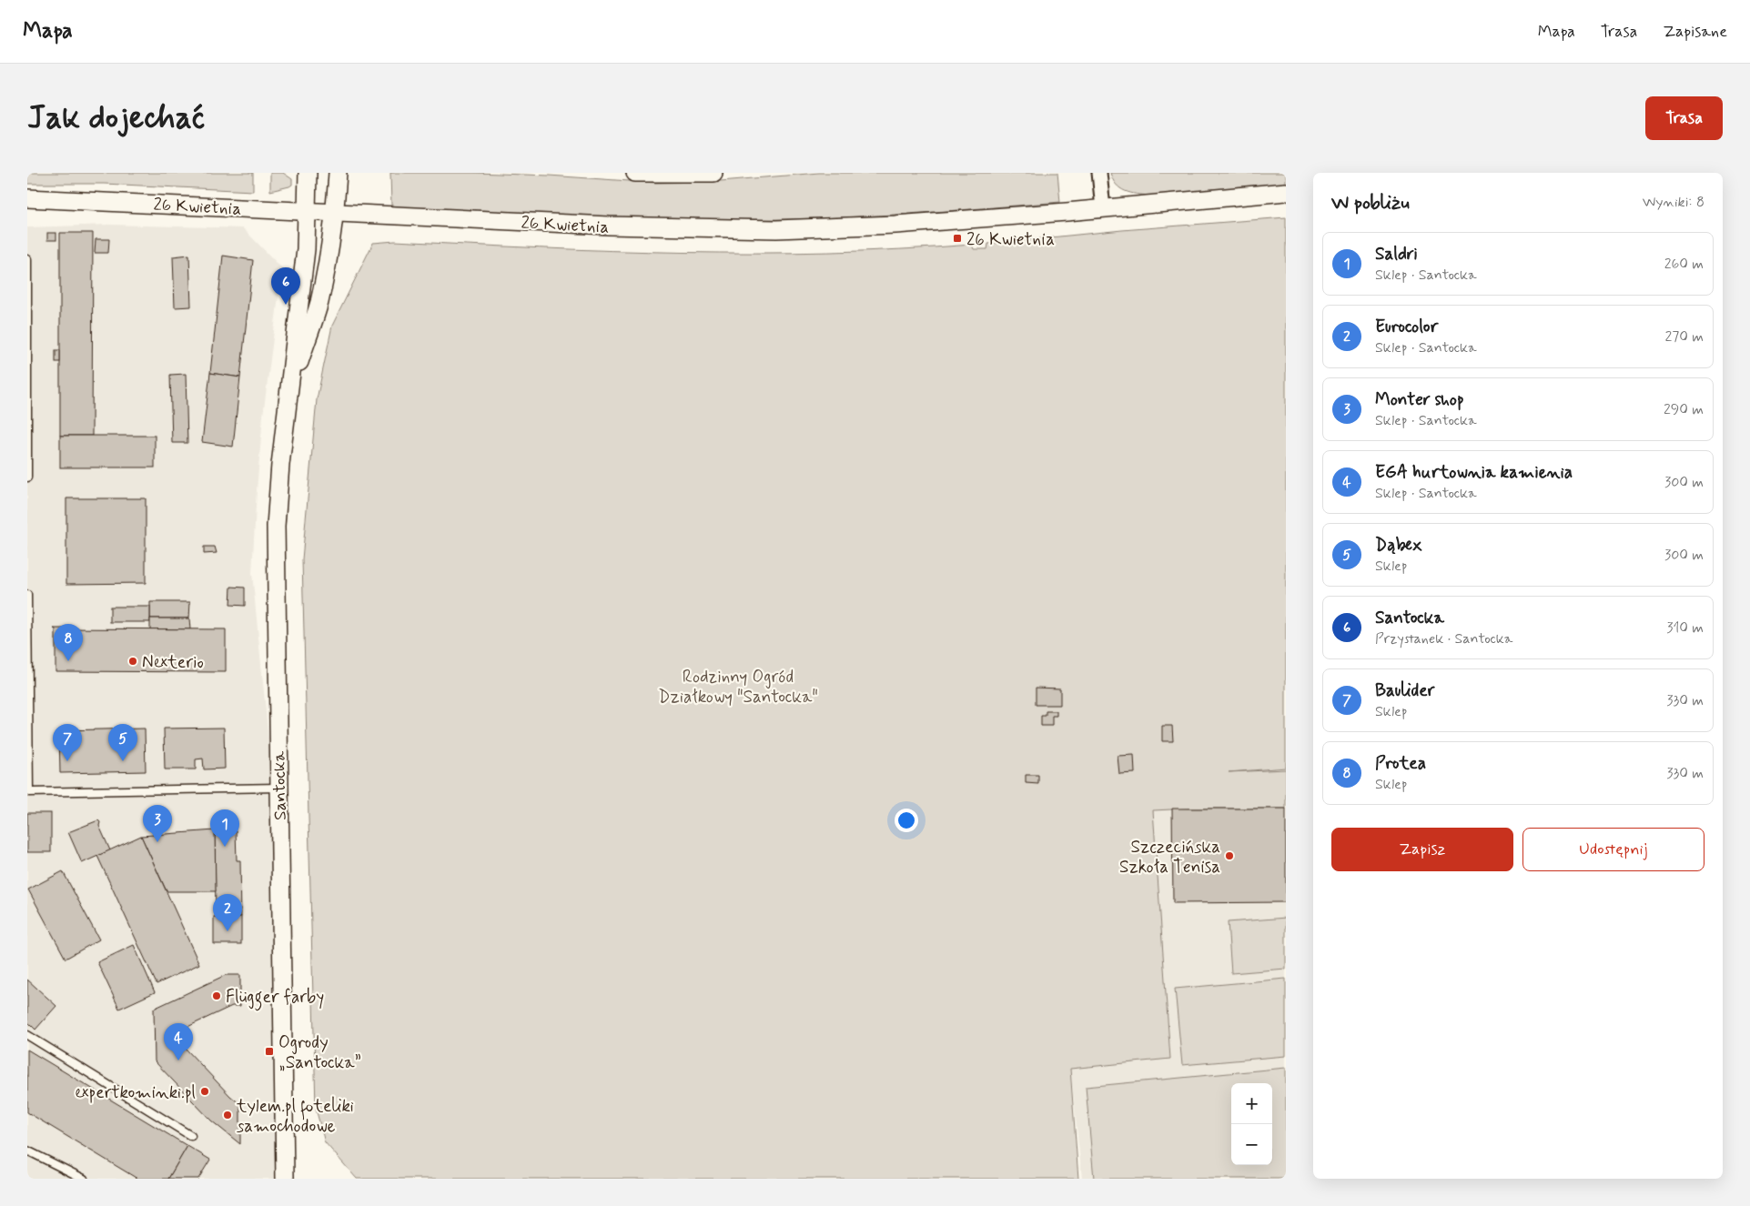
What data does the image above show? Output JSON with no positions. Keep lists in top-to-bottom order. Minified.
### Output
{"streets":{"street":["26 Kwietnia","Santocka"]},"crossings":[["26 Kwietnia","Santocka"]],"parks":["Rodzinny Ogród Działkowy \"Santocka\""],"places":{"transit":["26 Kwietnia","Ogrody „Santocka”"],"other":["Nexterio","Szczecińska Szkoła Tenisa","Flügger farby","expertkominki.pl","tylem.pl foteliki samochodowe"]},"page":{"header":"Mapa","nav":["Mapa","Trasa","Zapisane"],"buttons":["Trasa",["Zapisz","Udostępnij"]],"title":"Jak dojechać","heading":["W pobliżu","Wyniki: 8"],"list":[{"mark":"1","name":"Saldri","note":"Sklep · Santocka","value":"260 m"},{"mark":"2","name":"Eurocolor","note":"Sklep · Santocka","value":"270 m"},{"mark":"3","name":"Monter shop","note":"Sklep · Santocka","value":"290 m"},{"mark":"4","name":"EGA hurtownia kamienia","note":"Sklep · Santocka","value":"300 m"},{"mark":"5","name":"Dąbex","note":"Sklep","value":"300 m"},{"mark":"6","name":"Santocka","note":"Przystanek · Santocka","value":"310 m"},{"mark":"7","name":"Baulider","note":"Sklep","value":"330 m"},{"mark":"8","name":"Protea","note":"Sklep","value":"330 m"}],"pins":["6","8","5","7","3","1","2","4"],"map_buttons":["+","−"]}}
